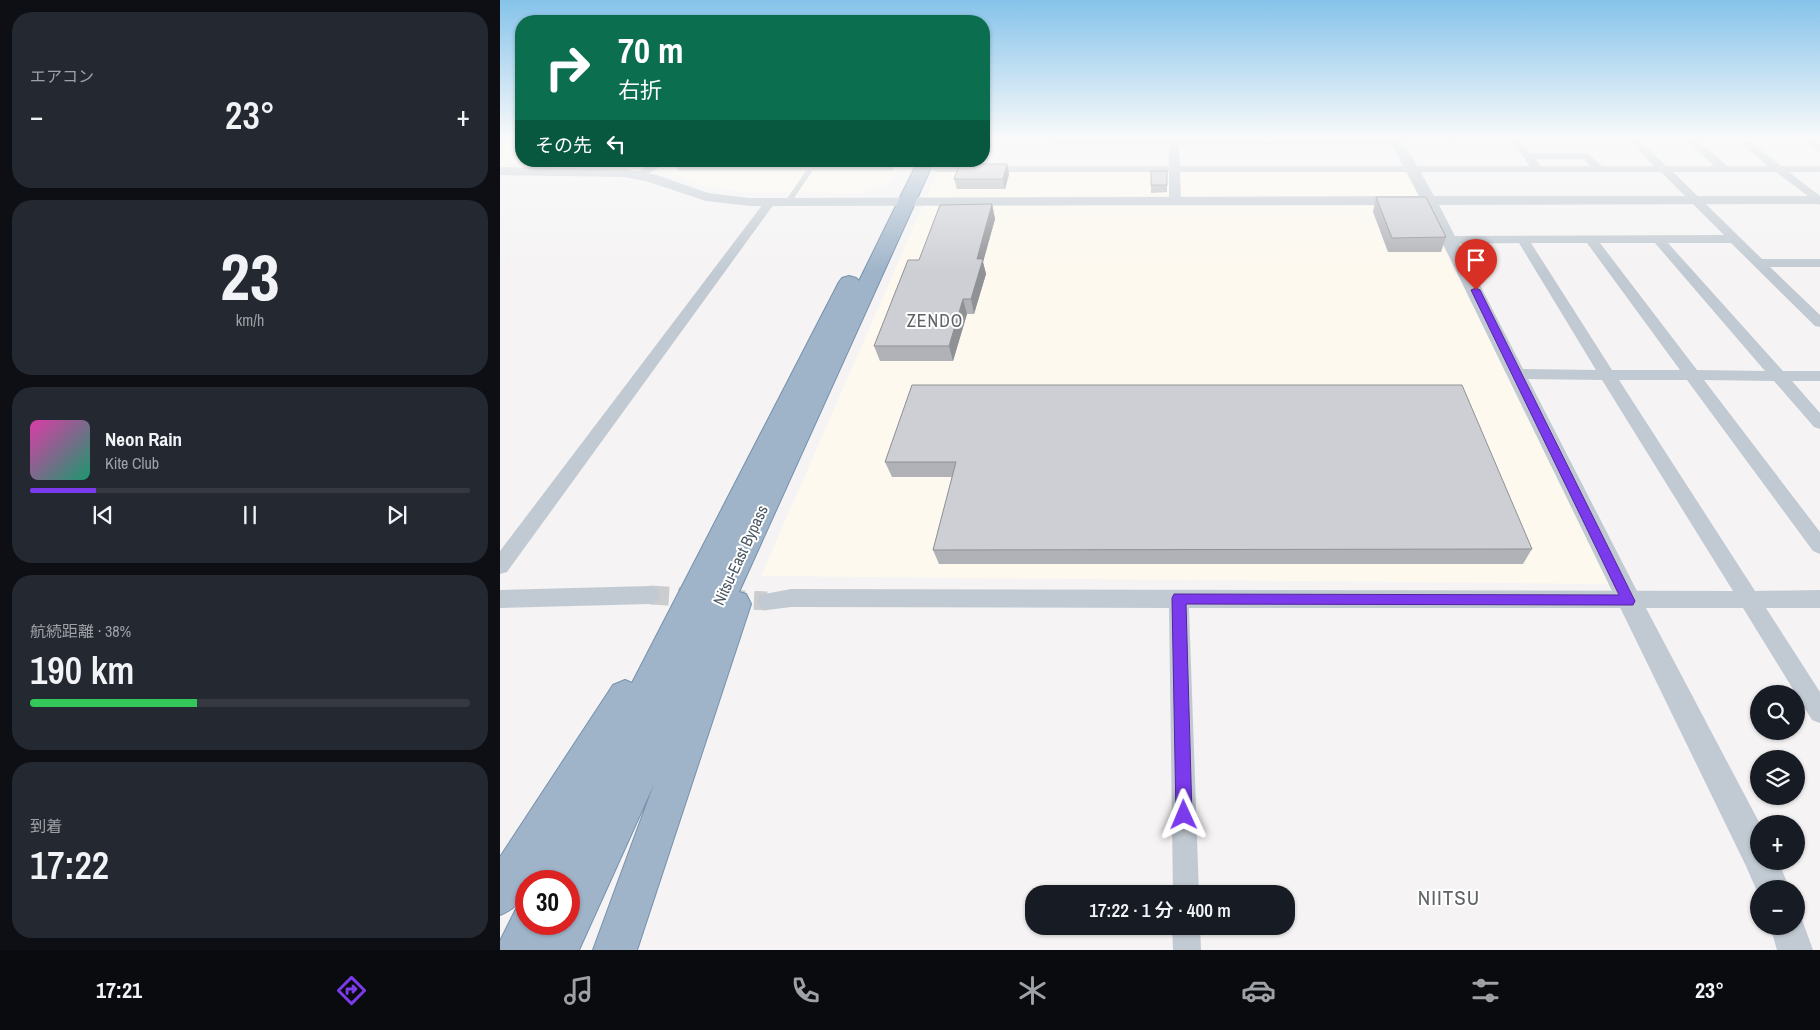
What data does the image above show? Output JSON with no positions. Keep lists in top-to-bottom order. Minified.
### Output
{"streets":{"highway":["Nitsu-East Bypass"]},"districts":["ZENDO","NIITSU"],"page":{"tile":["エアコン",["23","km/h"],["航続距離 · 38%","190 km"],["到着","17:22"]],"turn":["70 m","右折"],"heat":["−","23°","+"],"then":"その先","song":["Neon Rain","Kite Club"],"map_buttons":["+","−"],"limit":"30","trip":"17:22 · 1 分 · 400 m","tabs":["17:21","23°"]}}
